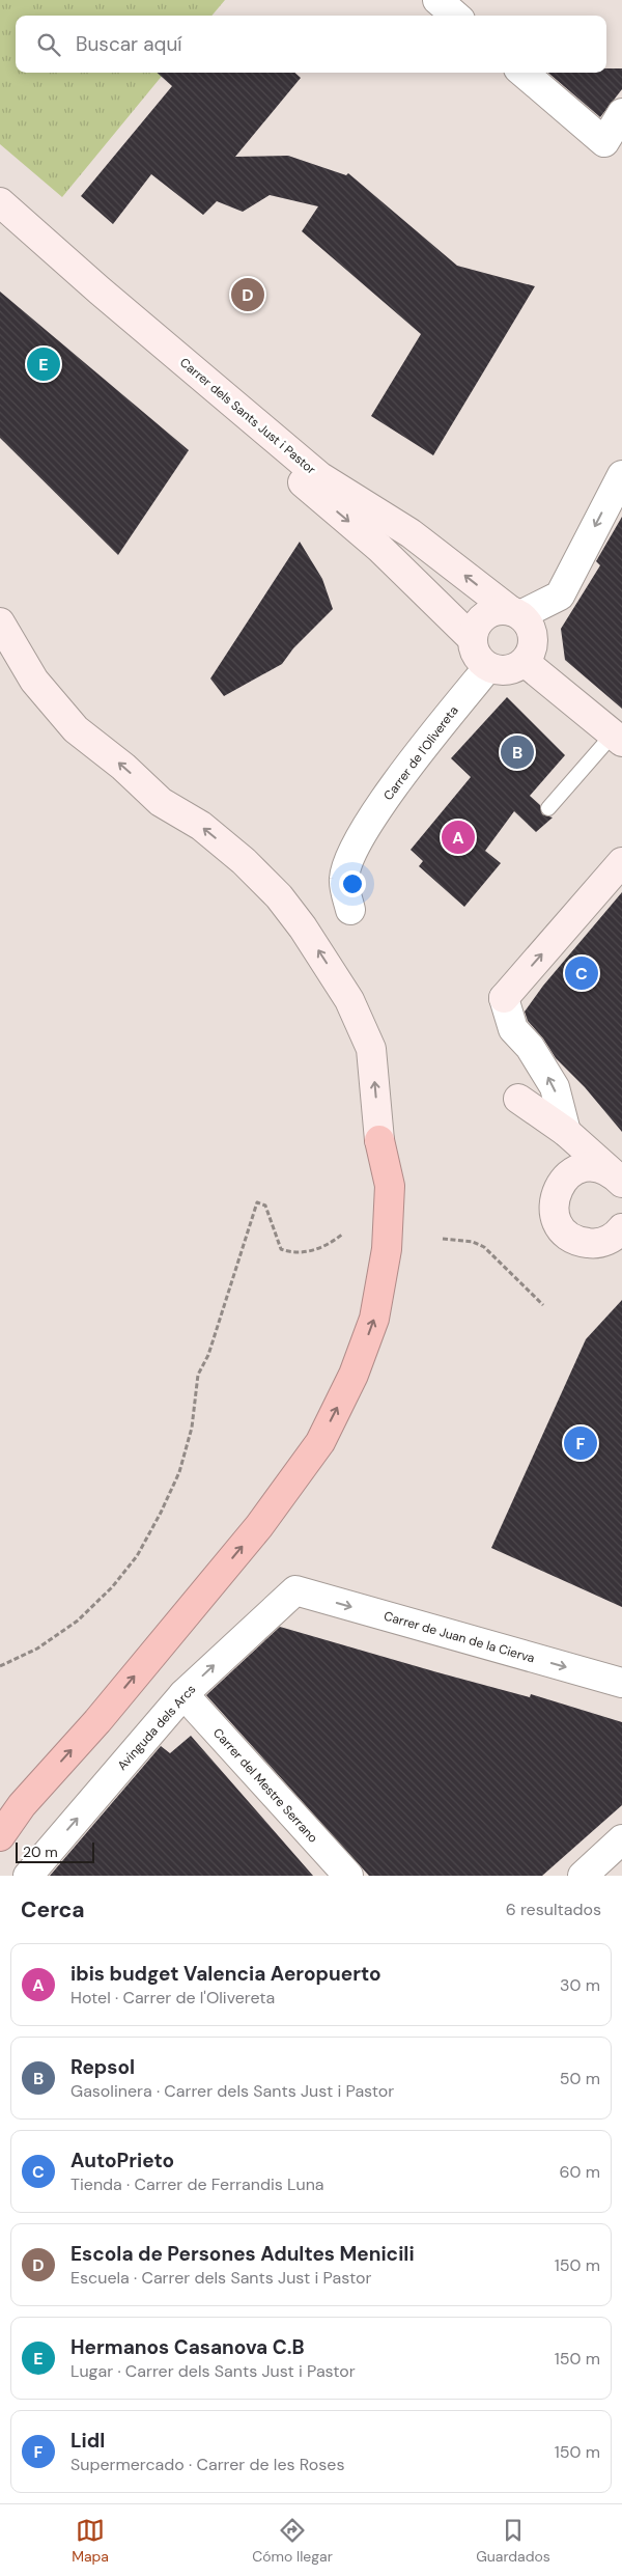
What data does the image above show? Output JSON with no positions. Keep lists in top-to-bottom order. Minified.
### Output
{"streets":{"main road":["Carrer dels Sants Just i Pastor"],"street":["Carrer de l'Olivereta","Carrer de Juan de la Cierva","Avinguda dels Arcs","Carrer del Mestre Serrano"]},"crossings":[["Carrer dels Sants Just i Pastor","Carrer de l'Olivereta"],["Carrer de Juan de la Cierva","Avinguda dels Arcs"],["Avinguda dels Arcs","Carrer del Mestre Serrano"]],"one_way":["Carrer de Juan de la Cierva","Avinguda dels Arcs"],"scale_bar":"20 m","page":{"search":"Buscar aquí","pins":["D","E","B","A","C","F"],"scale":"20 m","heading":["Cerca","6 resultados"],"list":[{"mark":"A","name":"ibis budget Valencia Aeropuerto","note":"Hotel · Carrer de l'Olivereta","value":"30 m"},{"mark":"B","name":"Repsol","note":"Gasolinera · Carrer dels Sants Just i Pastor","value":"50 m"},{"mark":"C","name":"AutoPrieto","note":"Tienda · Carrer de Ferrandis Luna","value":"60 m"},{"mark":"D","name":"Escola de Persones Adultes Menicili","note":"Escuela · Carrer dels Sants Just i Pastor","value":"150 m"},{"mark":"E","name":"Hermanos Casanova C.B","note":"Lugar · Carrer dels Sants Just i Pastor","value":"150 m"},{"mark":"F","name":"Lidl","note":"Supermercado · Carrer de les Roses","value":"150 m"}],"nav":["Mapa","Cómo llegar","Guardados"]}}
